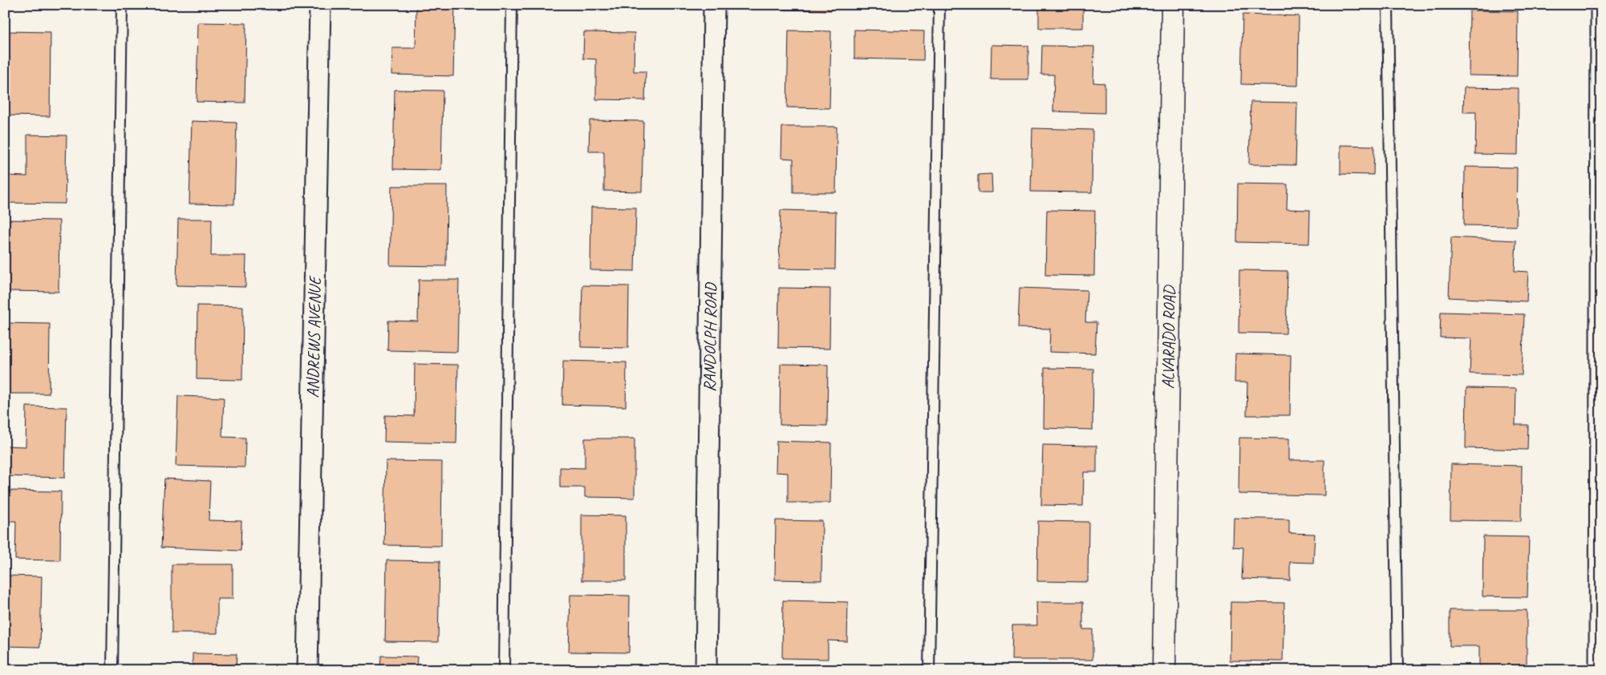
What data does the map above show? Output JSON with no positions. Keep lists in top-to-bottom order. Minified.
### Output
{"streets":{"street":["ANDREWS AVENUE","RANDOLPH ROAD","ALVARADO ROAD"]}}
